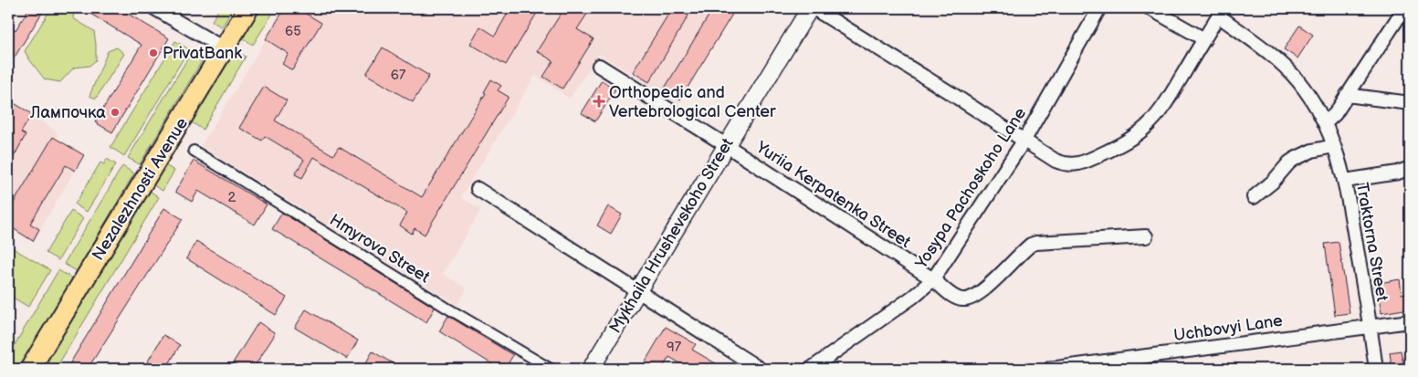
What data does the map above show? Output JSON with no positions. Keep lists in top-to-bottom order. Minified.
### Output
{"streets":{"main road":["Nezalezhnosti Avenue"],"street":["Yosypa Pachoskoho Lane","Yuriia Kerpatenka Street","Mykhaila Hrushevskoho Street","Traktorna Street","Hmyrova Street","Uchbovyi Lane"]},"crossings":[["Yosypa Pachoskoho Lane","Yuriia Kerpatenka Street"],["Yuriia Kerpatenka Street","Mykhaila Hrushevskoho Street"],["Traktorna Street","Uchbovyi Lane"]],"places":{"other":["PrivatBank","Лампочка"],"health":["Orthopedic and Vertebrological Center"]},"house_numbers":["65","67","2","97"]}
